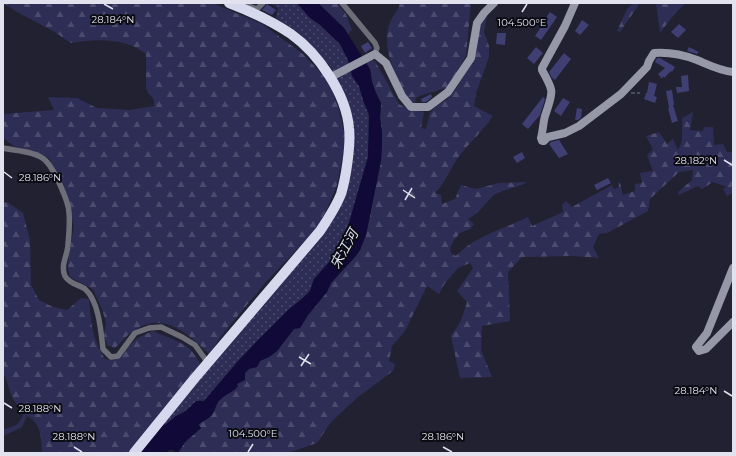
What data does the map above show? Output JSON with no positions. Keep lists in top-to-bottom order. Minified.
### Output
{"water":["宋江河"],"coordinates":["28.184°N","104.500°E","28.182°N","28.186°N","28.188°N"]}
